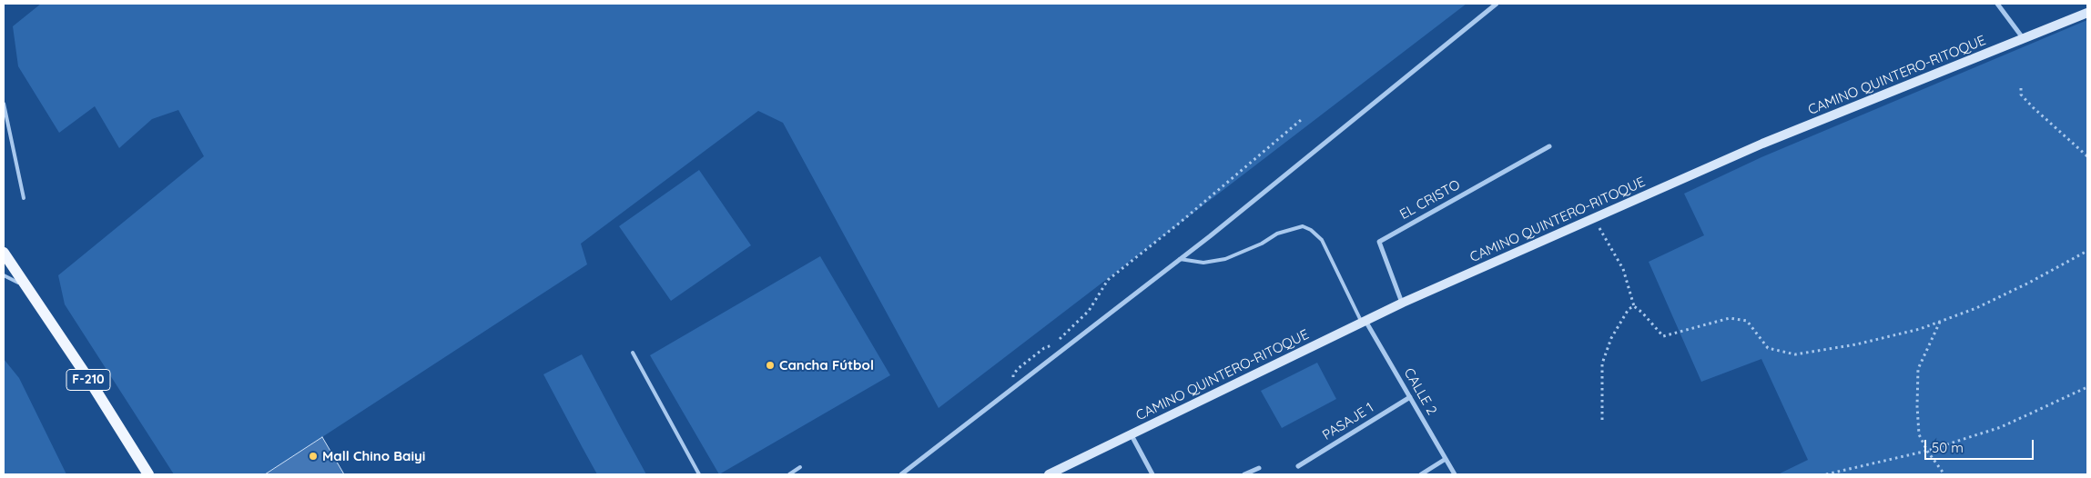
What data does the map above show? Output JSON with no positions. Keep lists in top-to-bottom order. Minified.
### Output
{"streets":{"main road":["CAMINO QUINTERO-RITOQUE","F-210"],"street":["EL CRISTO","CALLE 2","PASAJE 1"]},"crossings":[["CAMINO QUINTERO-RITOQUE","EL CRISTO"],["CAMINO QUINTERO-RITOQUE","CALLE 2"],["CALLE 2","PASAJE 1"]],"places":["Cancha Fútbol","Mall Chino Baiyi"],"scale_bar":"50 m"}
